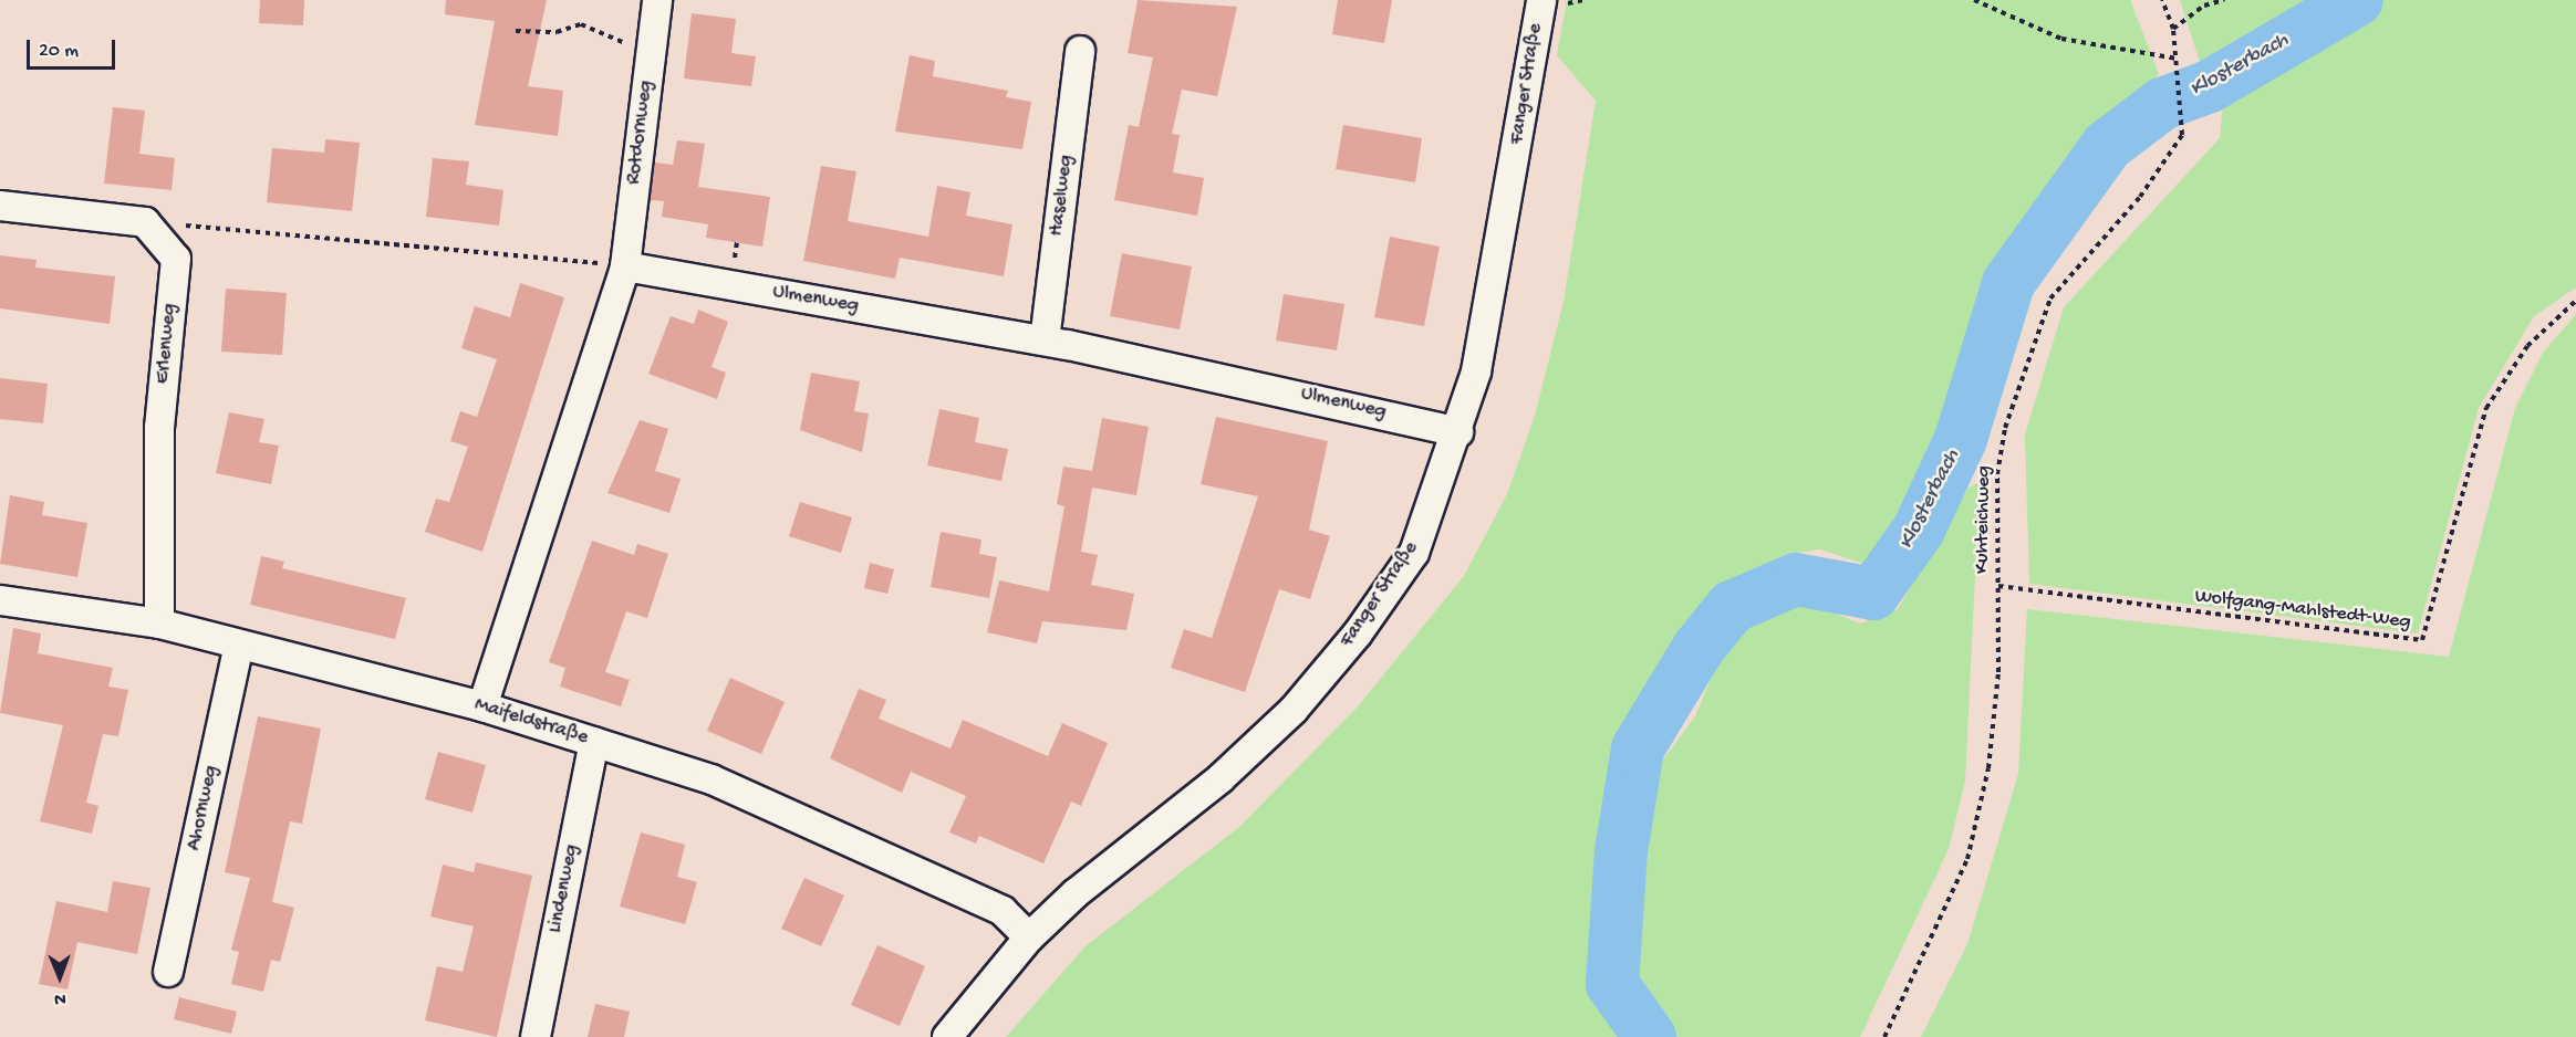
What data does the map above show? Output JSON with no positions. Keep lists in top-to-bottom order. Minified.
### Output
{"streets":{"street":["Fanger Straße","Rotdornweg","Haselweg","Ulmenweg","Erlenweg","Maifeldstraße","Ahornweg","Lindenweg"],"path":["Kuhteichweg","Wolfgang-Mahlstedt-Weg"]},"crossings":[["Fanger Straße","Ulmenweg"],["Fanger Straße","Maifeldstraße"],["Rotdornweg","Ulmenweg"],["Haselweg","Ulmenweg"],["Erlenweg","Maifeldstraße"],["Kuhteichweg","Wolfgang-Mahlstedt-Weg"],["Maifeldstraße","Ahornweg"],["Maifeldstraße","Lindenweg"]],"water":["Klosterbach"],"scale_bar":"20 m","north":"bottom"}
